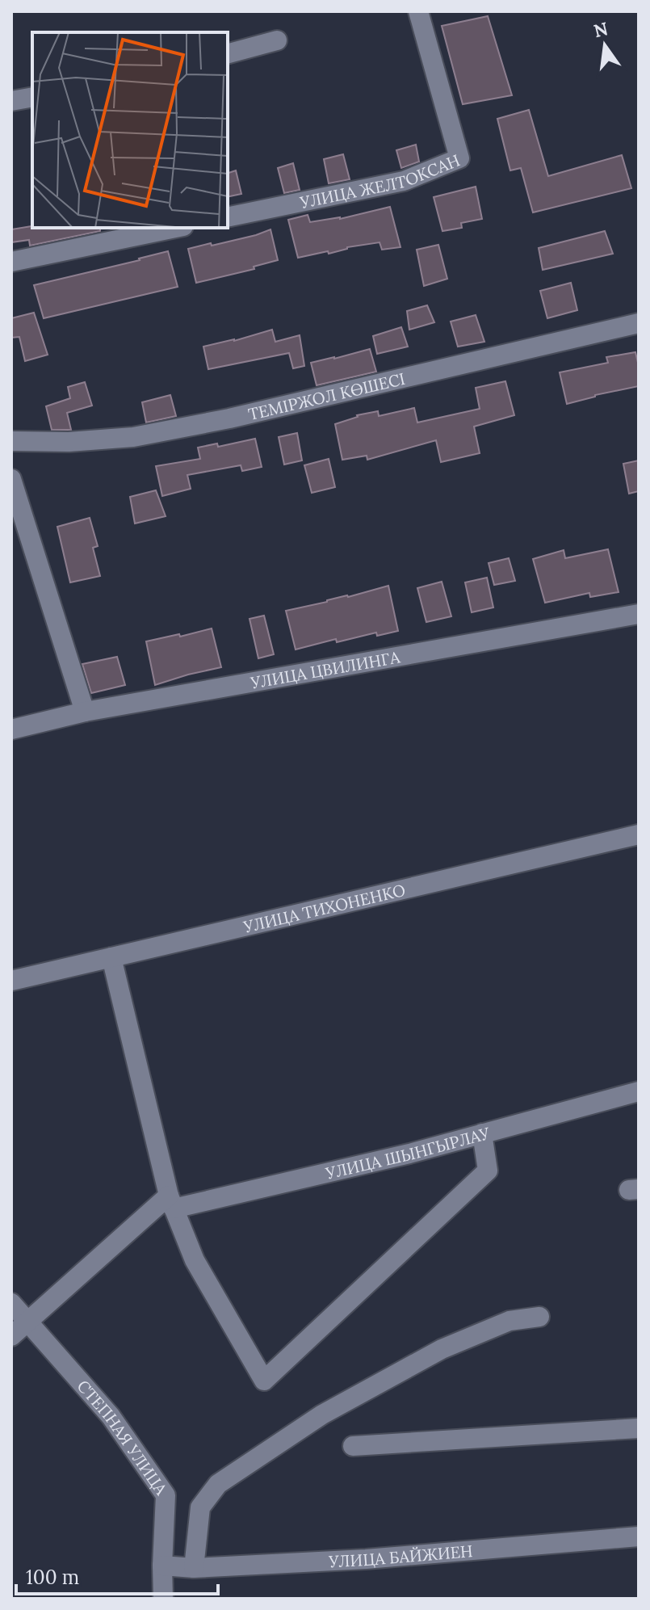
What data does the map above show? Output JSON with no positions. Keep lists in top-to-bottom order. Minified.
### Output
{"streets":{"street":["УЛИЦА ЖЕЛТОКСАН","ТЕМІРЖОЛ КӨШЕСІ","УЛИЦА ЦВИЛИНГА","УЛИЦА ТИХОНЕНКО","УЛИЦА ШЫНГЫРЛАУ","СТЕПНАЯ УЛИЦА","УЛИЦА БАЙЖИЕН"]},"crossings":[["СТЕПНАЯ УЛИЦА","УЛИЦА БАЙЖИЕН"]],"scale_bar":"100 m","north":"top"}
